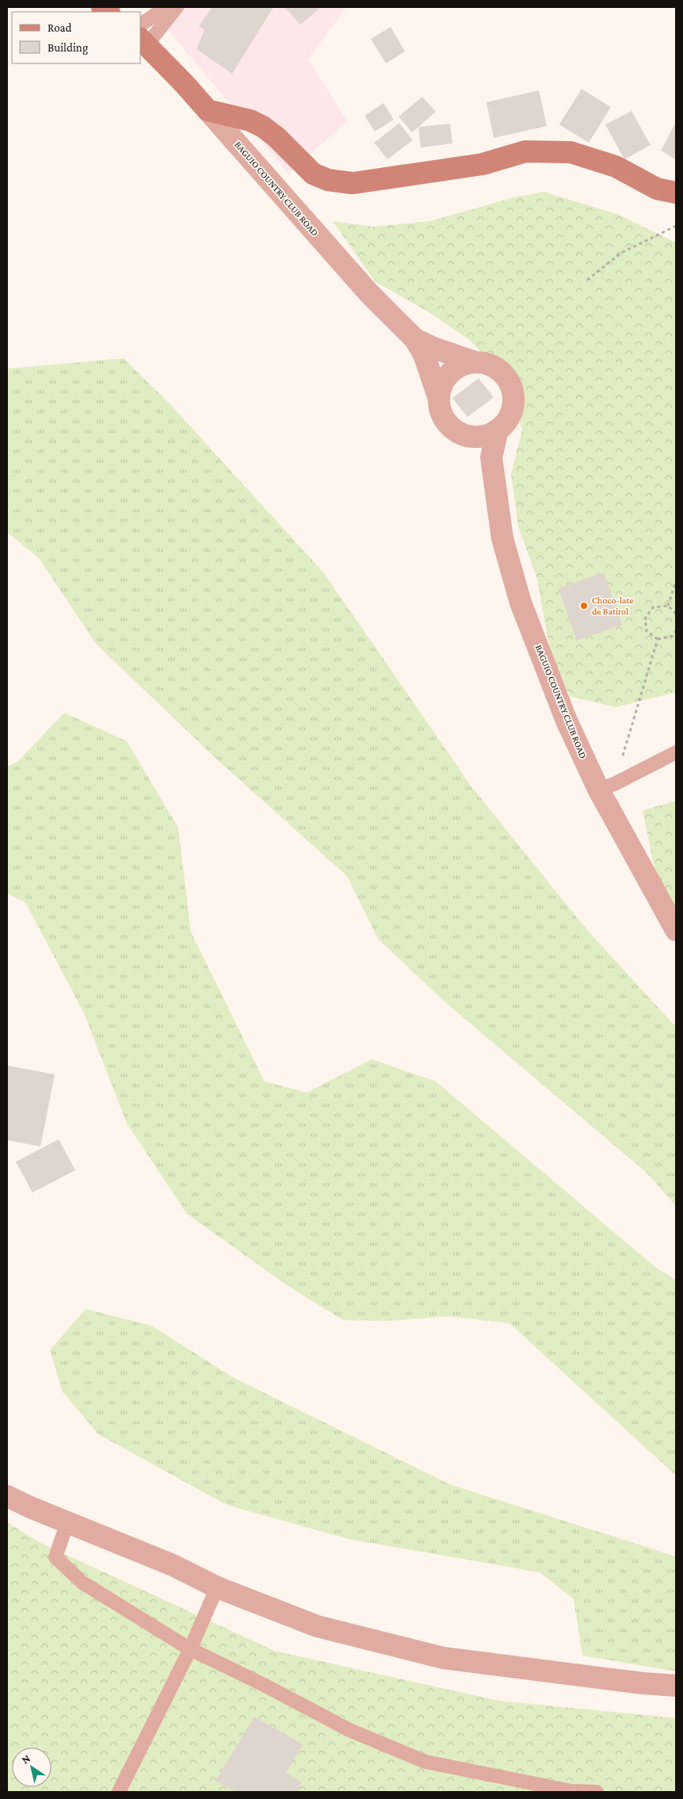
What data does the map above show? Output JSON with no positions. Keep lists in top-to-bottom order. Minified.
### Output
{"streets":{"main road":["BAGUIO COUNTRY CLUB ROAD"]},"places":["Choco-late de Batirol"],"legend":["Road","Building"],"north":"top left"}
